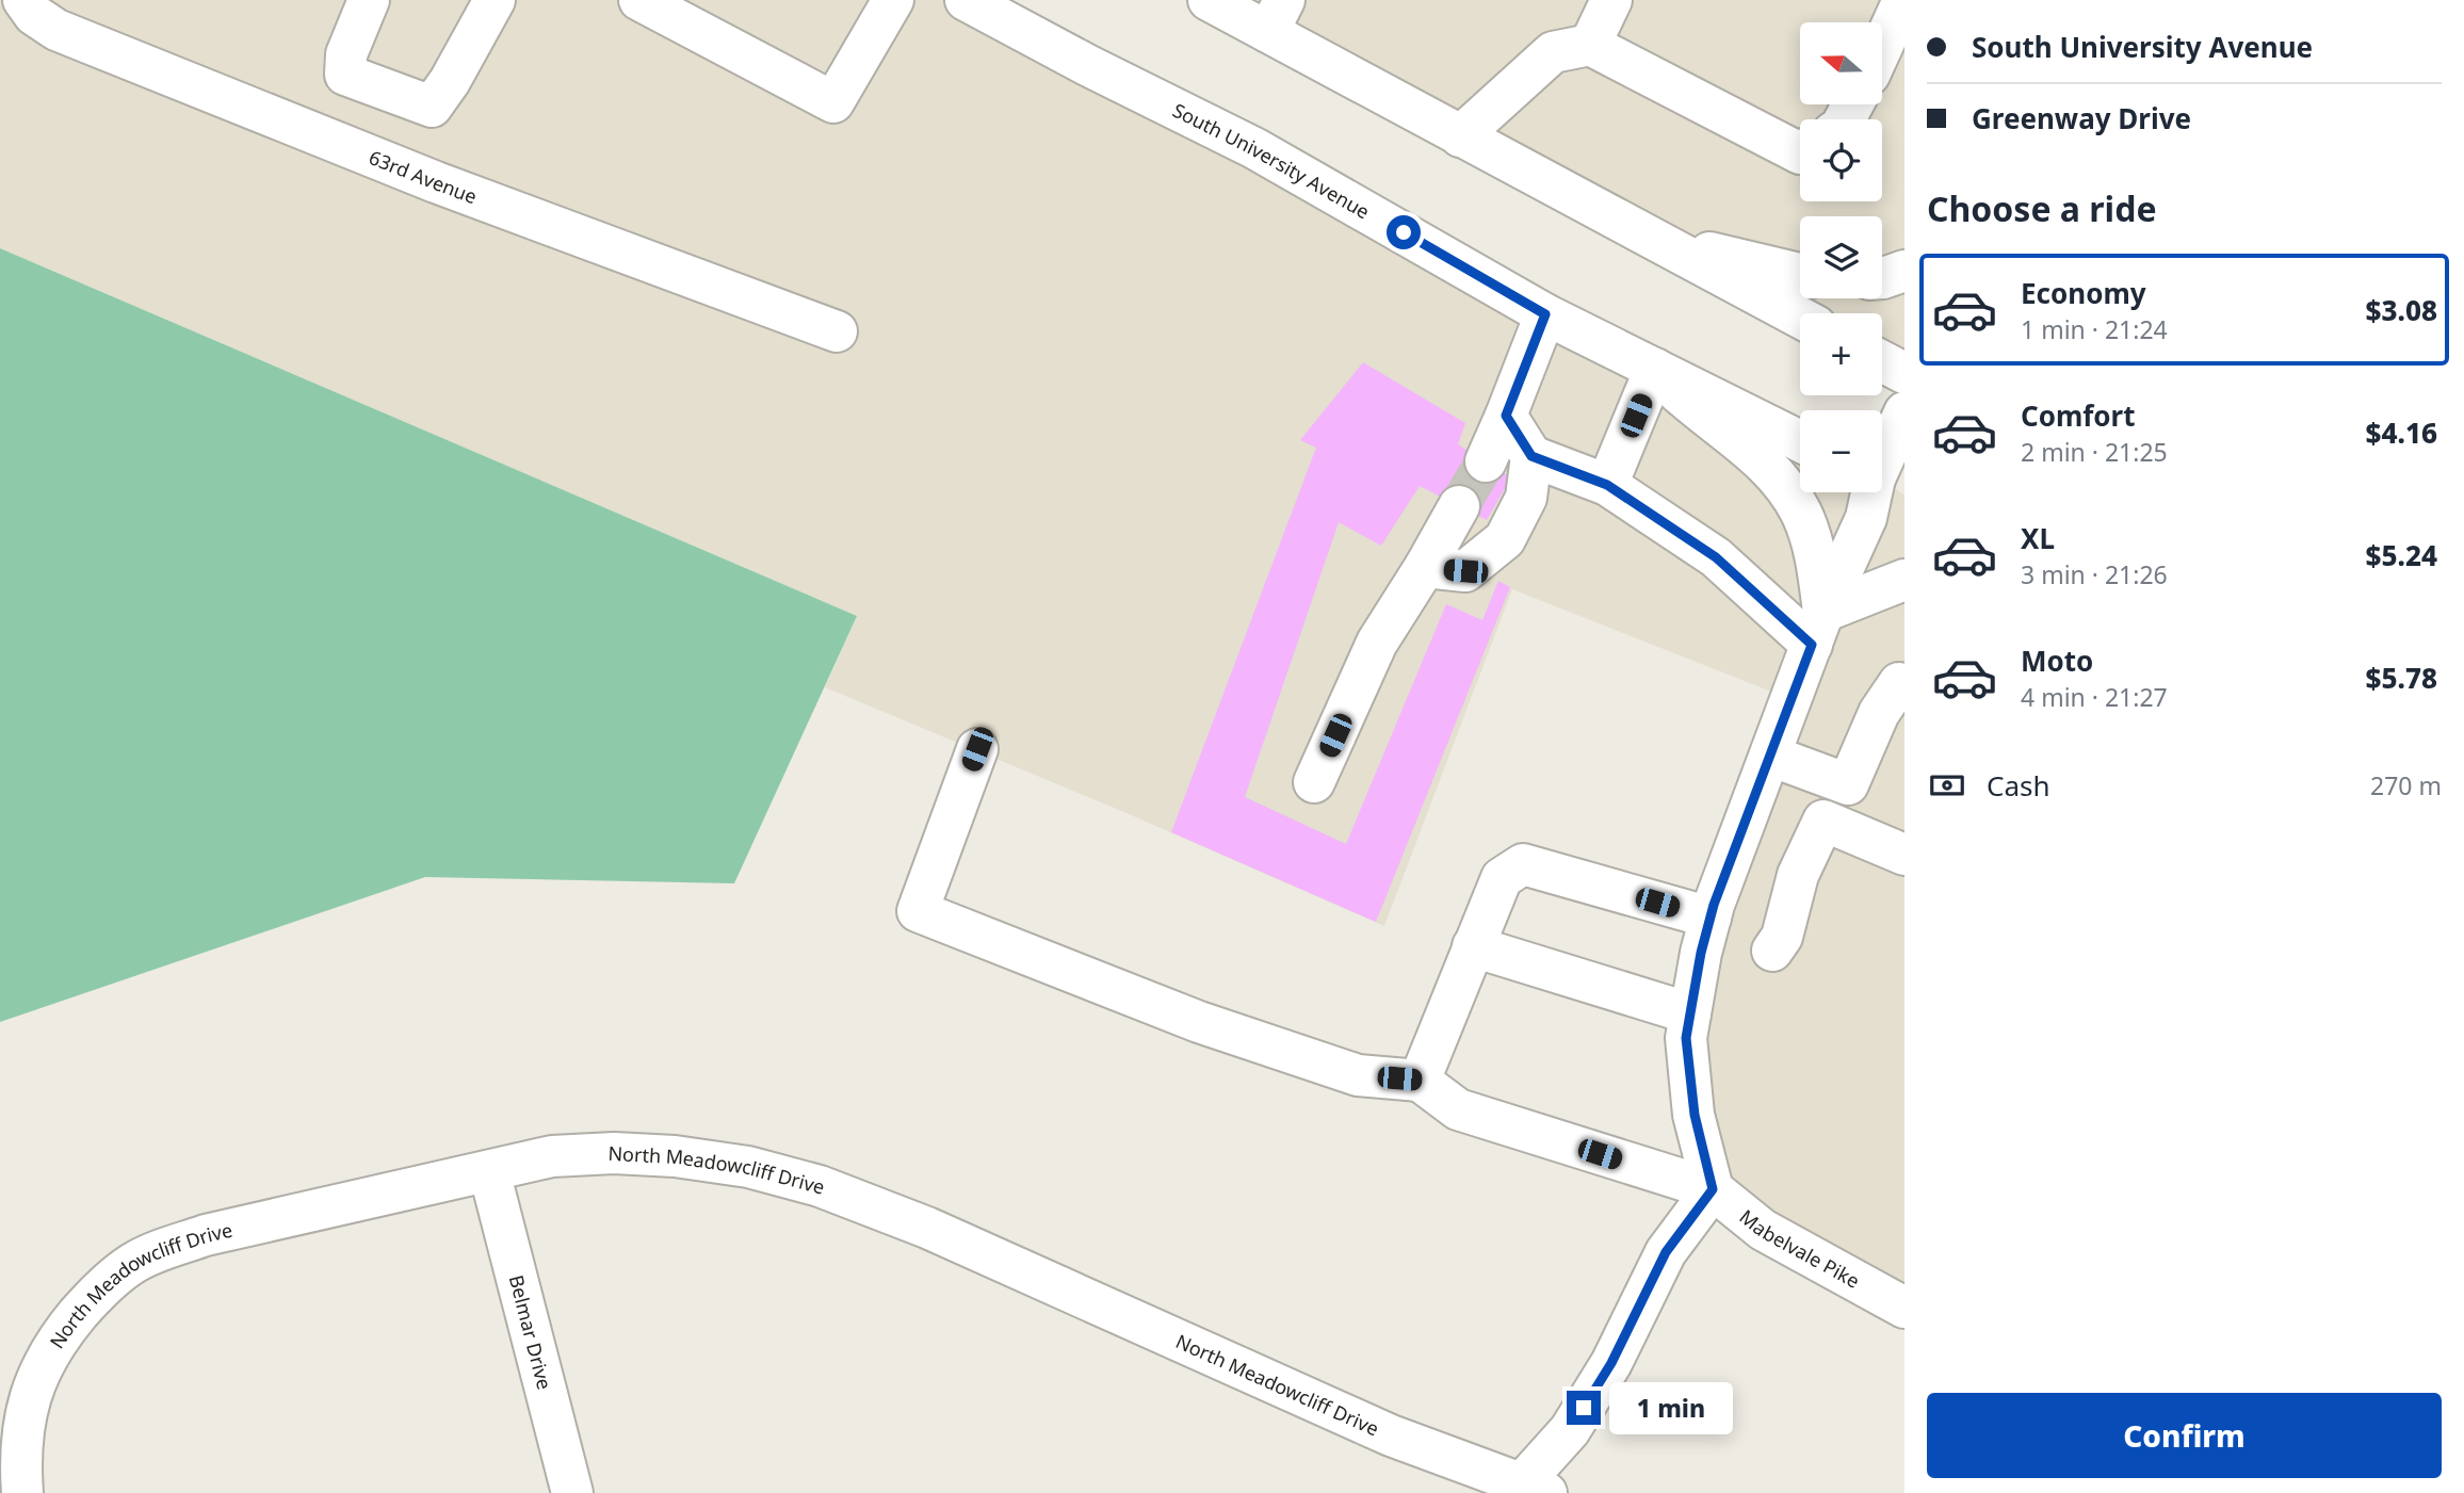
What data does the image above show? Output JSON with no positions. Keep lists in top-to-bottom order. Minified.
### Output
{"streets":{"street":["South University Avenue","63rd Avenue","North Meadowcliff Drive","Mabelvale Pike","Belmar Drive"]},"crossings":[["North Meadowcliff Drive","Belmar Drive"]],"north":"left","page":{"banner":["South University Avenue","Greenway Drive"],"map_buttons":["+","−"],"heading":"Choose a ride","list":[{"name":"Economy","note":"1 min · 21:24","value":"$3.08"},{"name":"Comfort","note":"2 min · 21:25","value":"$4.16"},{"name":"XL","note":"3 min · 21:26","value":"$5.24"},{"name":"Moto","note":"4 min · 21:27","value":"$5.78"}],"pay":["Cash","270 m"],"buttons":"Confirm","bubble":"1 min"}}
